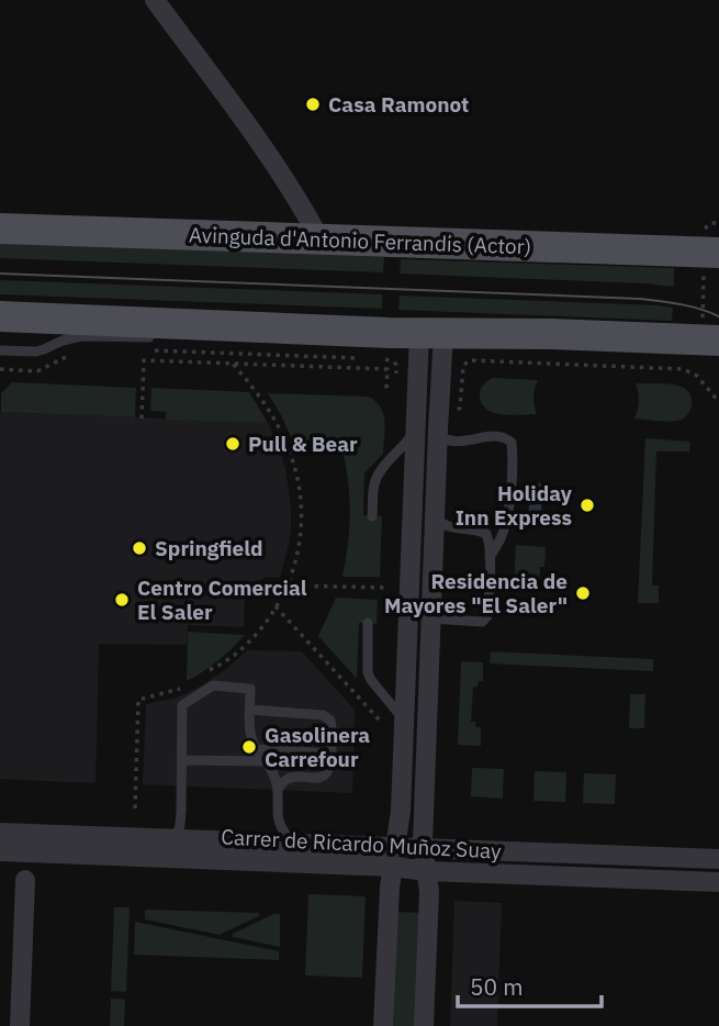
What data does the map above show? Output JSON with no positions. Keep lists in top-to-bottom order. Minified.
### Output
{"streets":{"main road":["Avinguda d'Antonio Ferrandis (Actor)"],"street":["Carrer de Ricardo Muñoz Suay"]},"places":["Casa Ramonot","Pull & Bear","Holiday Inn Express","Springfield","Residencia de Mayores \"El Saler\"","Centro Comercial El Saler","Gasolinera Carrefour"],"scale_bar":"50 m"}
